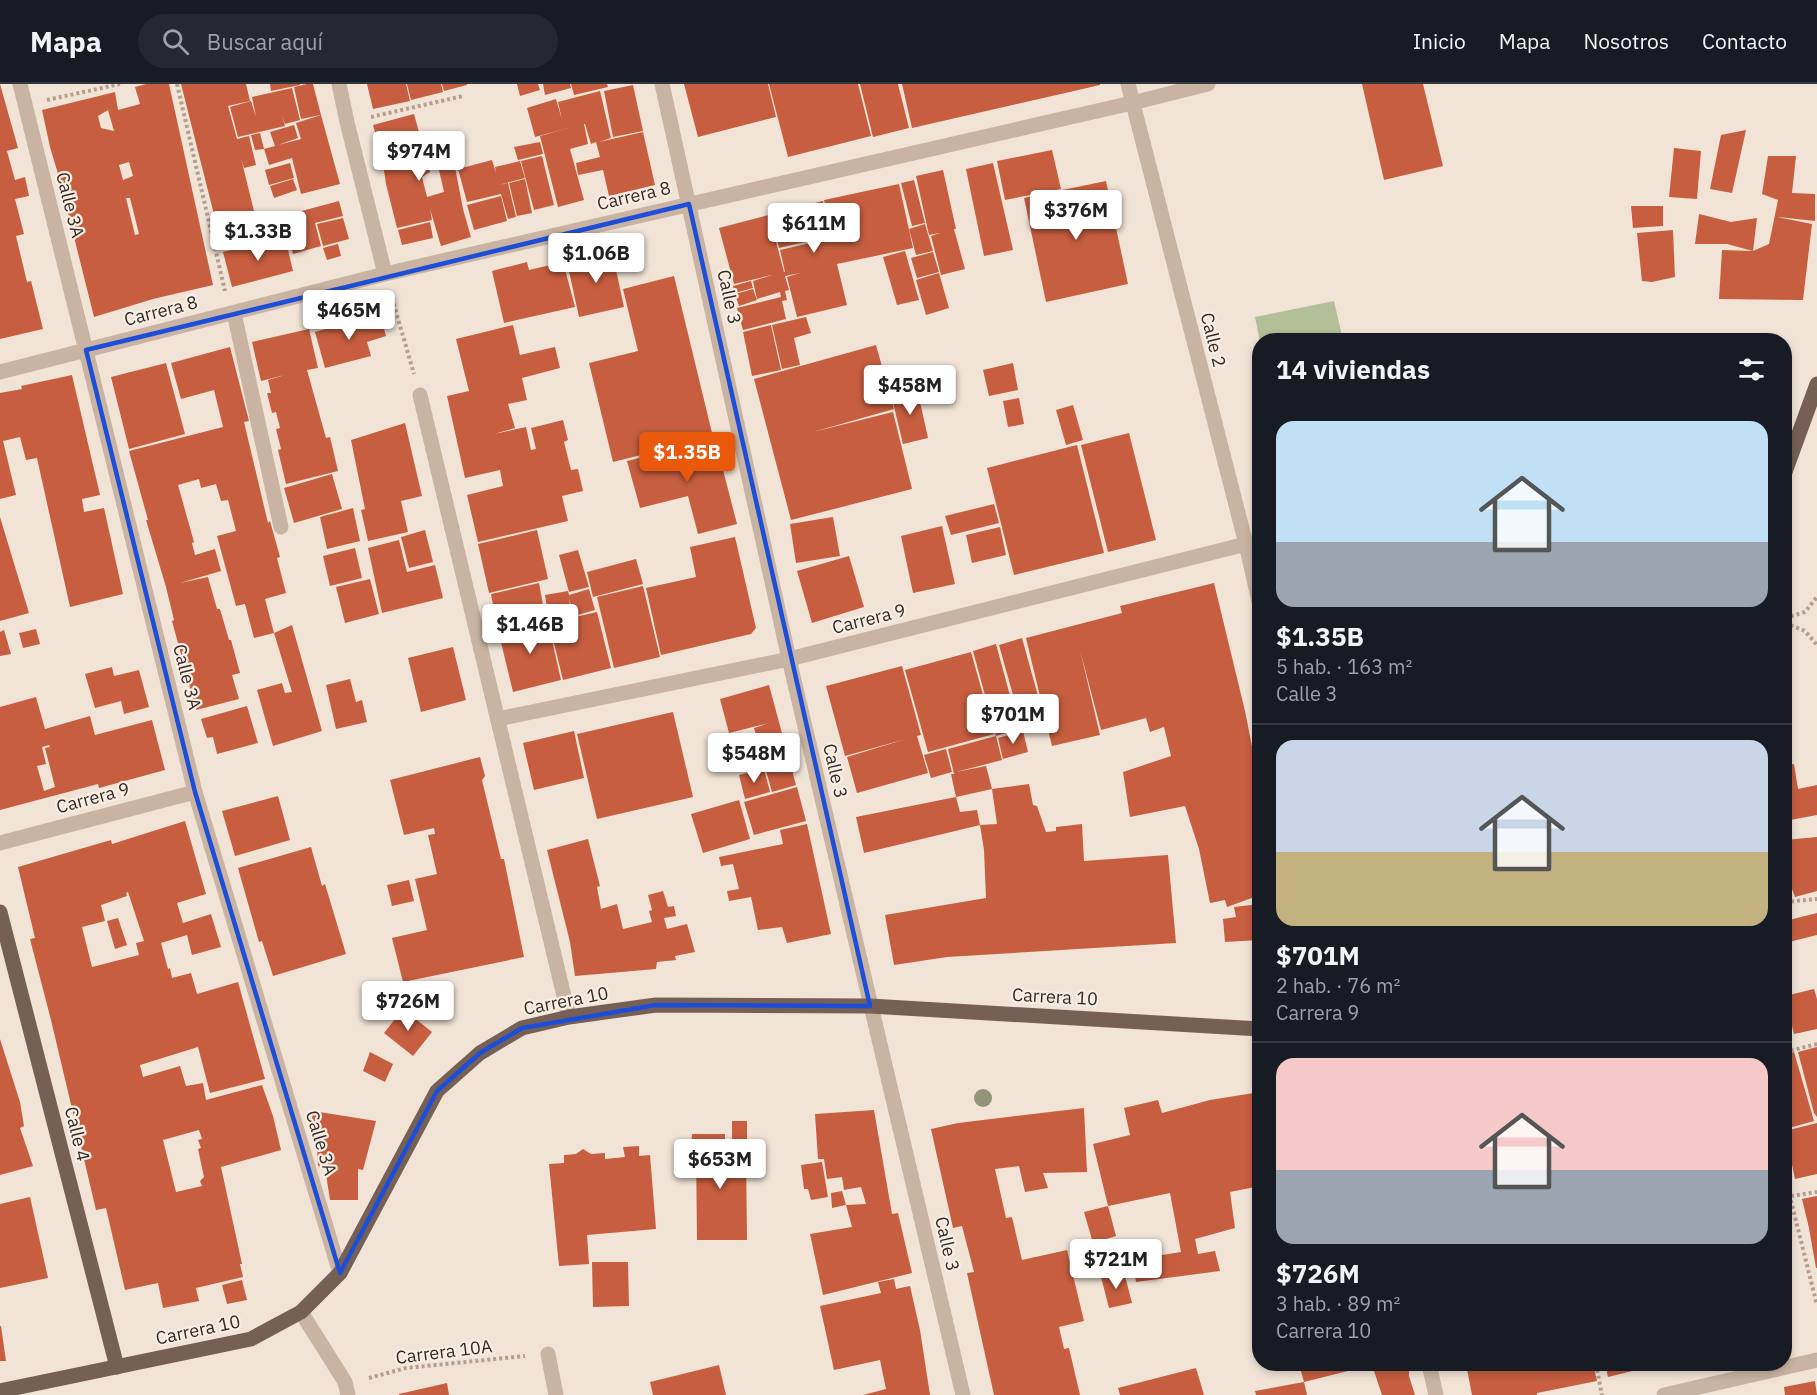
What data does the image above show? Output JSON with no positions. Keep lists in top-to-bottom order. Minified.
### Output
{"streets":{"main road":["Carrera 10","Calle 4"],"street":["Carrera 8","Calle 3A","Calle 3","Calle 2","Carrera 9"],"path":["Carrera 10A"]},"crossings":[["Carrera 8","Calle 3A"],["Carrera 8","Calle 3"],["Carrera 8","Calle 2"],["Calle 3A","Carrera 9"],["Calle 3A","Carrera 10"],["Calle 3","Carrera 9"],["Calle 3","Carrera 10"],["Calle 2","Carrera 9"],["Carrera 10","Calle 4"]],"page":{"header":"Mapa","search":"Buscar aquí","nav":["Inicio","Mapa","Nosotros","Contacto"],"price":["$974M","$376M","$611M","$1.33B","$1.06B","$465M","$458M","$1.35B","$1.46B","$701M","$548M","$726M","$653M","$721M"],"heading":"14 viviendas","list":[{"name":"$1.35B","note":"5 hab. · 163 m² · Calle 3"},{"name":"$701M","note":"2 hab. · 76 m² · Carrera 9"},{"name":"$726M","note":"3 hab. · 89 m² · Carrera 10"}]}}
